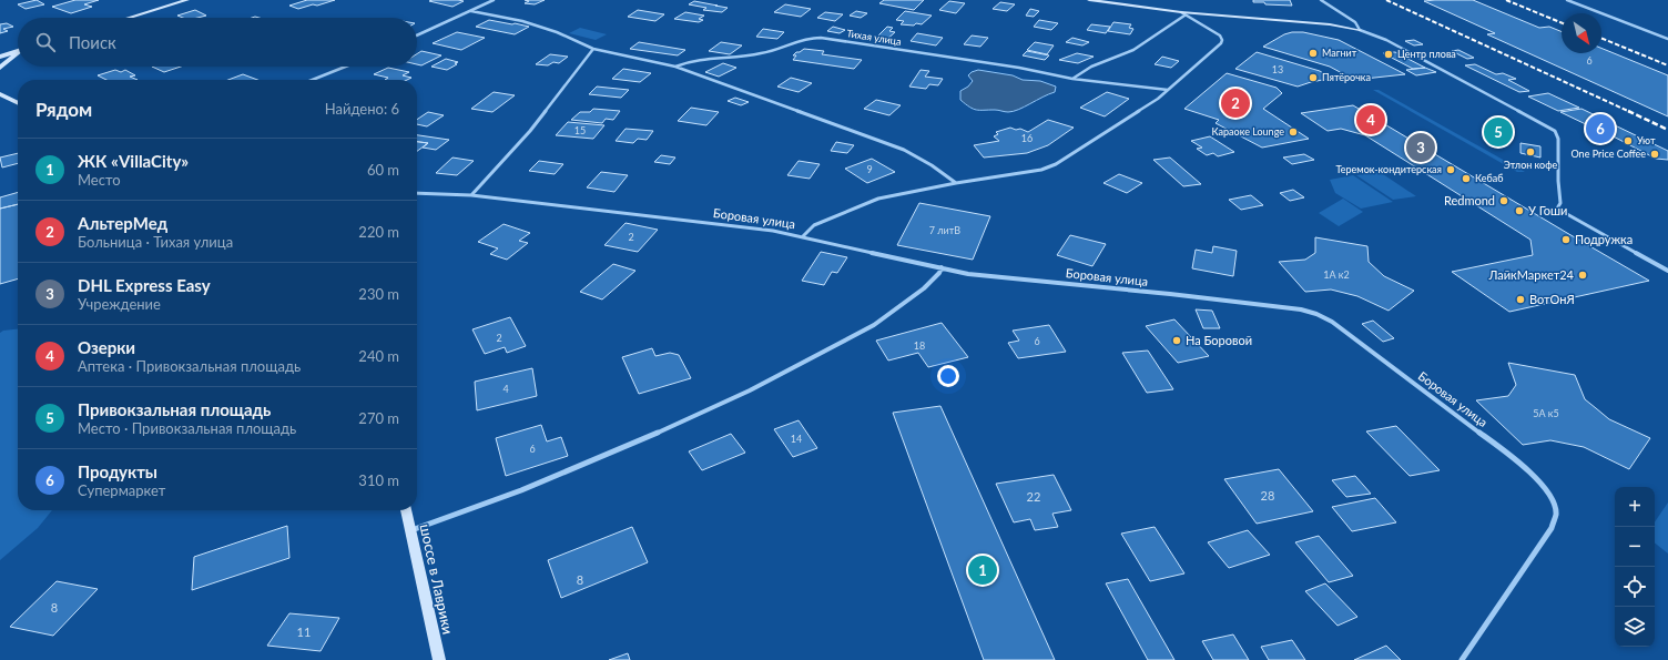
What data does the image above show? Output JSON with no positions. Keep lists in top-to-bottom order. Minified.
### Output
{"streets":{"street":["Тихая улица","Боровая улица","шоссе в Лаврики"]},"places":["Магнит","Центр плова","Пятёрочка","Караоке Lounge","Уют","Этлон кофе","One Price Coffee","Теремок-кондитерская","Кебаб","Redmond","У Гоши","Подружка","ЛайкМаркет24","ВотОнЯ","На Боровой"],"house_numbers":["6","13","15","16","9","7 литВ","2","1А к2","2","6","18","4","5А к5","14","6","28","22","8","8","11"],"north":"bottom right","page":{"search":"Поиск","heading":["Рядом","Найдено: 6"],"pins":["2","4","6","5","3","1"],"list":[{"mark":"1","name":"ЖК «VillaCity»","note":"Место","value":"60 m"},{"mark":"2","name":"АльтерМед","note":"Больница · Тихая улица","value":"220 m"},{"mark":"3","name":"DHL Express Easy","note":"Учреждение","value":"230 m"},{"mark":"4","name":"Озерки","note":"Аптека · Привокзальная площадь","value":"240 m"},{"mark":"5","name":"Привокзальная площадь","note":"Место · Привокзальная площадь","value":"270 m"},{"mark":"6","name":"Продукты","note":"Супермаркет","value":"310 m"}],"map_buttons":["+","−"]}}
